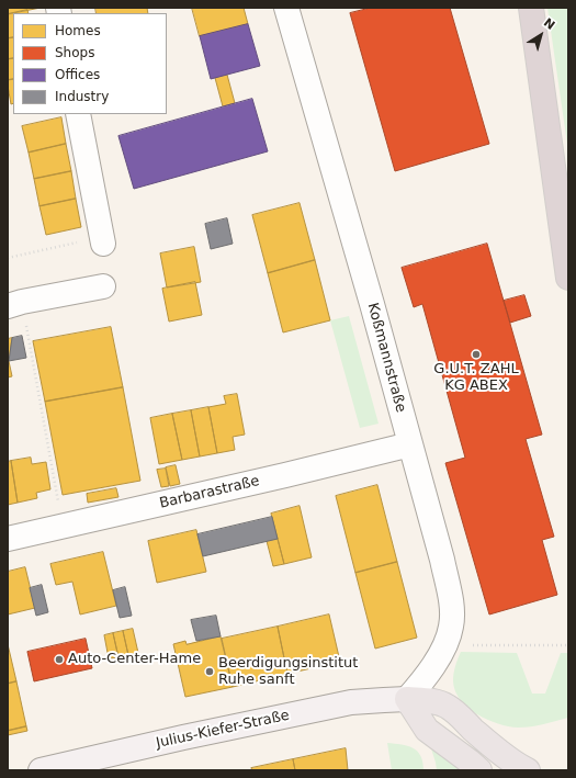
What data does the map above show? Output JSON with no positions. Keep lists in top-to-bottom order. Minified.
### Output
{"streets":{"main road":["Julius-Kiefer-Straße"],"street":["Koßmannstraße","Barbarastraße"]},"crossings":[["Koßmannstraße","Barbarastraße"],["Koßmannstraße","Julius-Kiefer-Straße"]],"places":["G.U.T. ZAHL KG ABEX","Auto-Center-Hame","Beerdigungsinstitut Ruhe sanft"],"legend":["Homes","Shops","Offices","Industry"],"north":"top right"}
